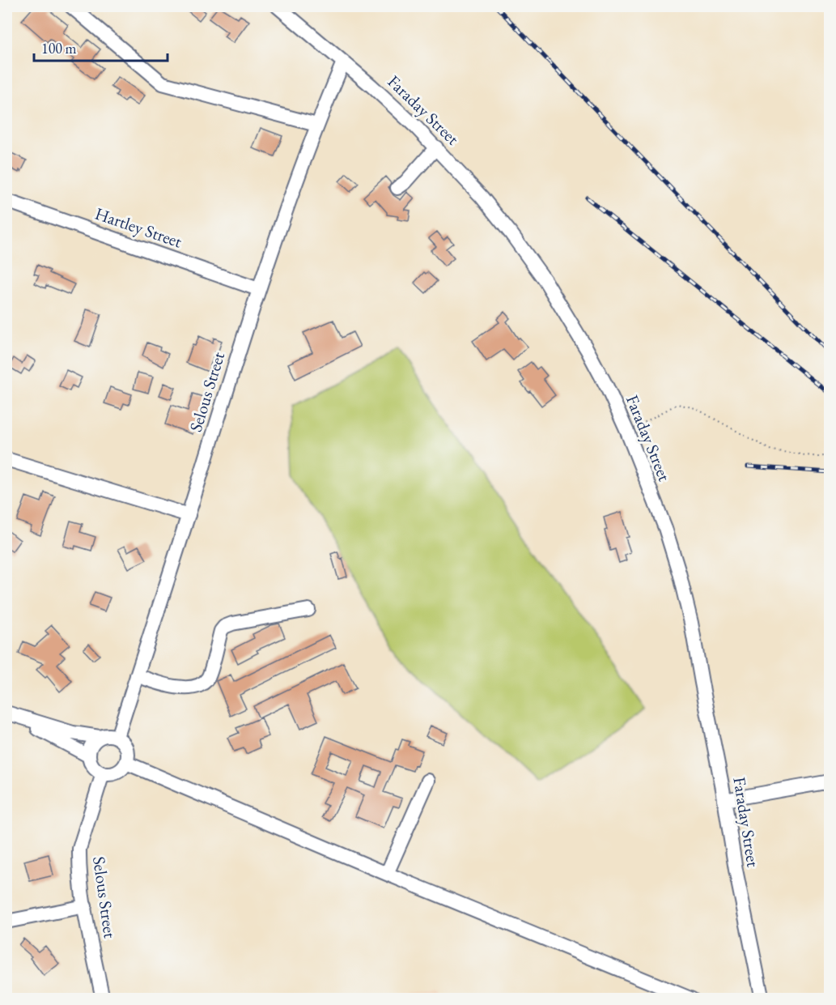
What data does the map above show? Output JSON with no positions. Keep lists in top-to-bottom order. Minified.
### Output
{"streets":{"street":["Faraday Street","Hartley Street","Selous Street"]},"crossings":[["Faraday Street","Selous Street"],["Hartley Street","Selous Street"]],"scale_bar":"100 m"}
